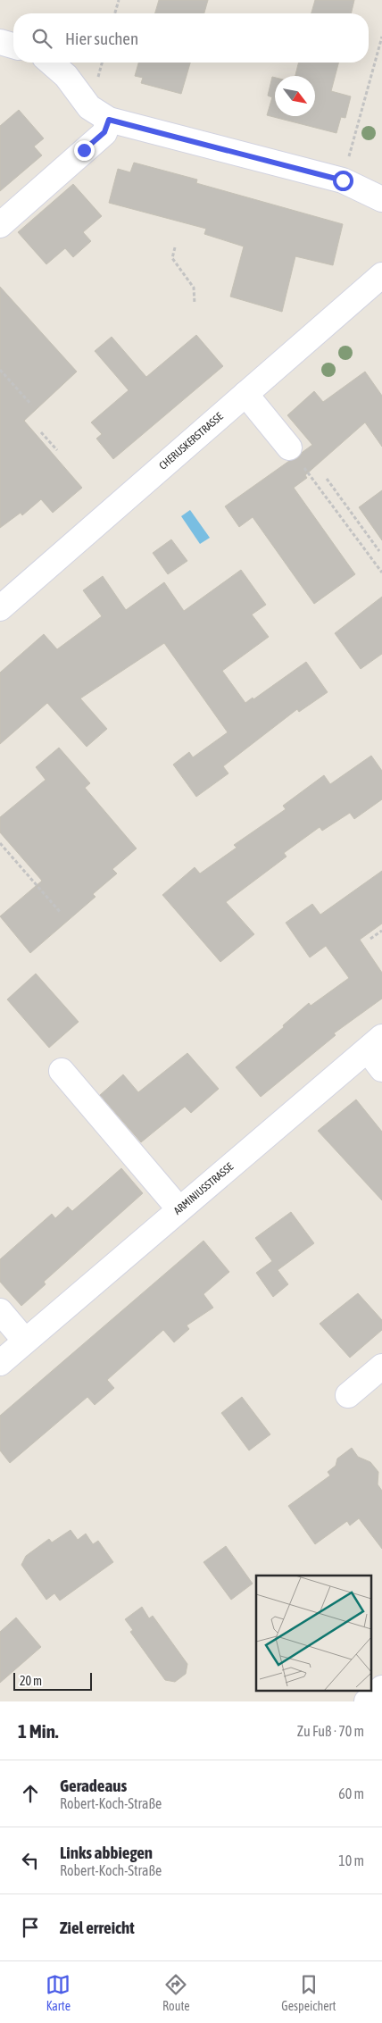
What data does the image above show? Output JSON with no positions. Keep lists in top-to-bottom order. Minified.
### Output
{"streets":{"street":["CHERUSKERSTRASSE","ARMINIUSSTRASSE"]},"scale_bar":"20 m","north":"bottom right","page":{"search":"Hier suchen","scale":"20 m","heading":["1 Min.","Zu Fuß · 70 m"],"list":[["Geradeaus","Robert-Koch-Straße","60 m"],["Links abbiegen","Robert-Koch-Straße","10 m"],"Ziel erreicht"],"nav":["Karte","Route","Gespeichert"]}}
